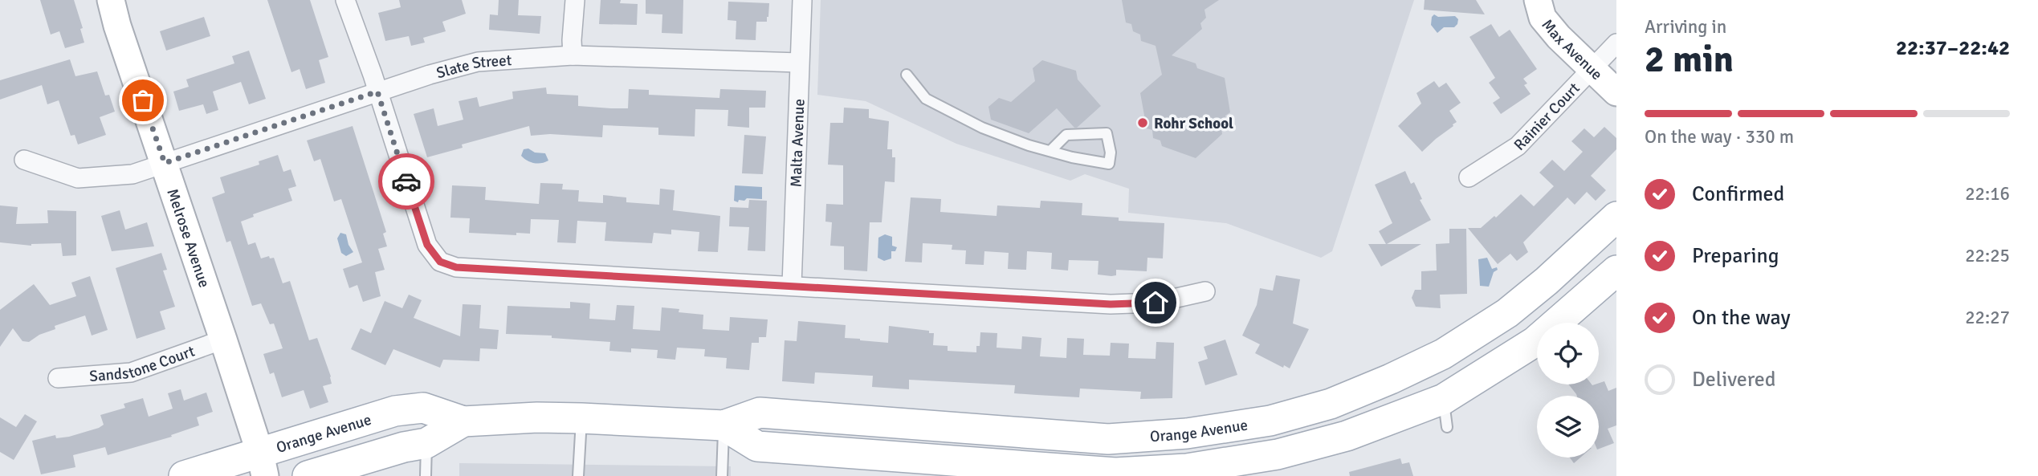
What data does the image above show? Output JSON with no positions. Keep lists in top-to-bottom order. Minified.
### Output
{"streets":{"main road":["Orange Avenue"],"street":["Max Avenue","Slate Street","Rainier Court","Malta Avenue","Melrose Avenue","Sandstone Court"]},"crossings":[["Max Avenue","Rainier Court"],["Slate Street","Malta Avenue"],["Slate Street","Melrose Avenue"],["Melrose Avenue","Sandstone Court"],["Melrose Avenue","Orange Avenue"]],"places":["Rohr School"],"page":{"heading":["2 min","Arriving in","22:37–22:42"],"bar":"On the way · 330 m","list":[["Confirmed","22:16"],["Preparing","22:25"],["On the way","22:27"],"Delivered"]}}
